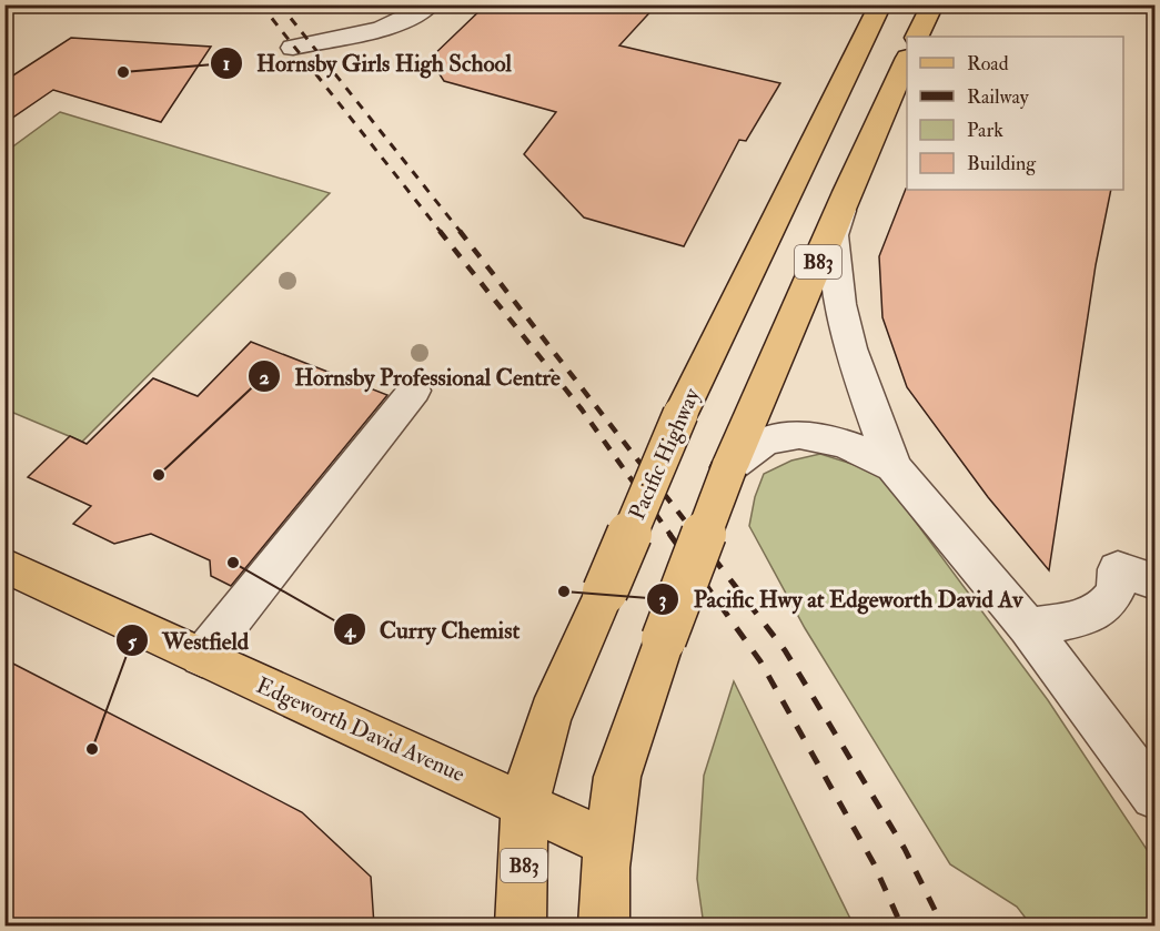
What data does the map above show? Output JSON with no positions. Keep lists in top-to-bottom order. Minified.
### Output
{"streets":{"main road":["B83","Pacific Highway","Edgeworth David Avenue"]},"crossings":[["B83","Edgeworth David Avenue"],["Pacific Highway","Edgeworth David Avenue"]],"places":["Hornsby Girls High School","Hornsby Professional Centre","Curry Chemist","Pacific Hwy at Edgeworth David Av","Westfield"],"legend":["Road","Railway","Park","Building"]}
